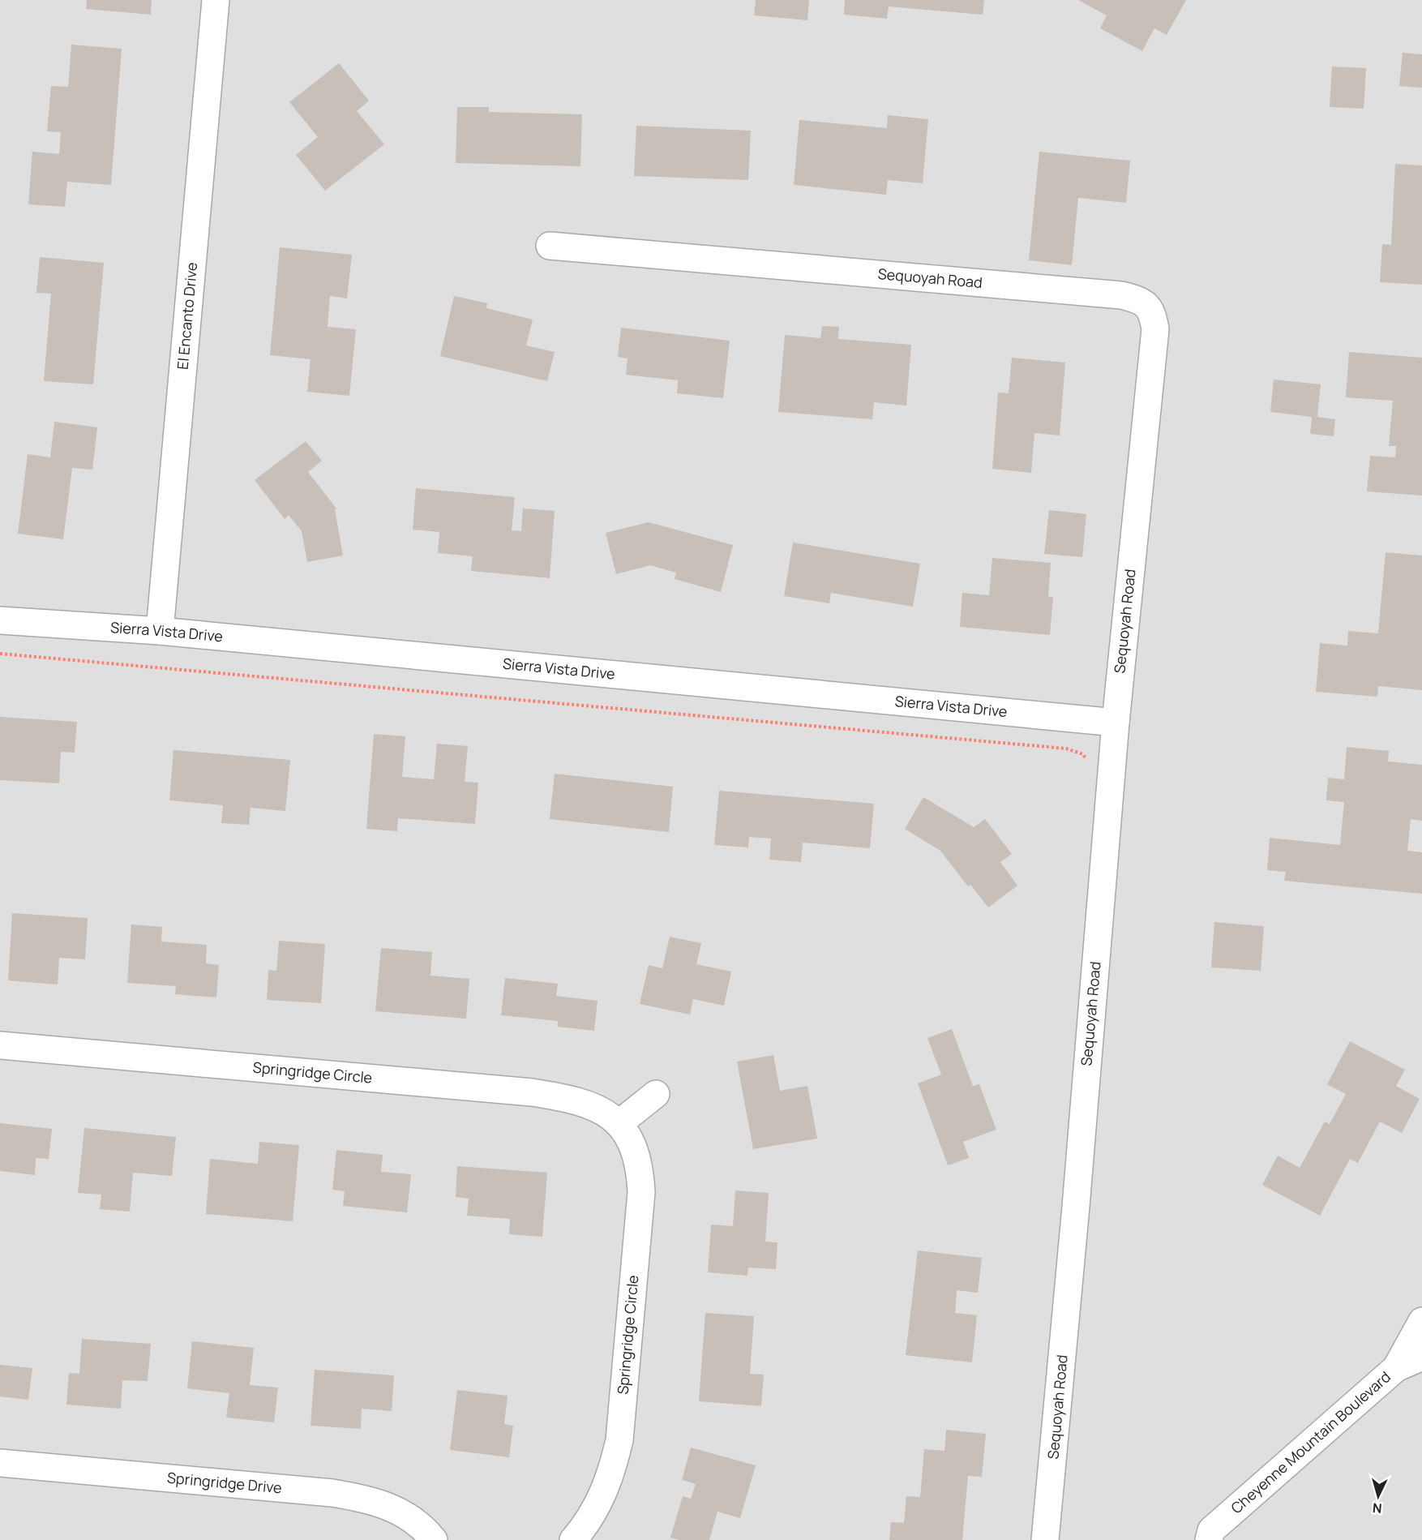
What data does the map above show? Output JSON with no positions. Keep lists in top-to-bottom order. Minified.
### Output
{"streets":{"street":["Sequoyah Road","El Encanto Drive","Sierra Vista Drive","Springridge Circle","Cheyenne Mountain Boulevard","Springridge Drive"]},"crossings":[["Sequoyah Road","Sierra Vista Drive"],["El Encanto Drive","Sierra Vista Drive"]],"north":"bottom"}
